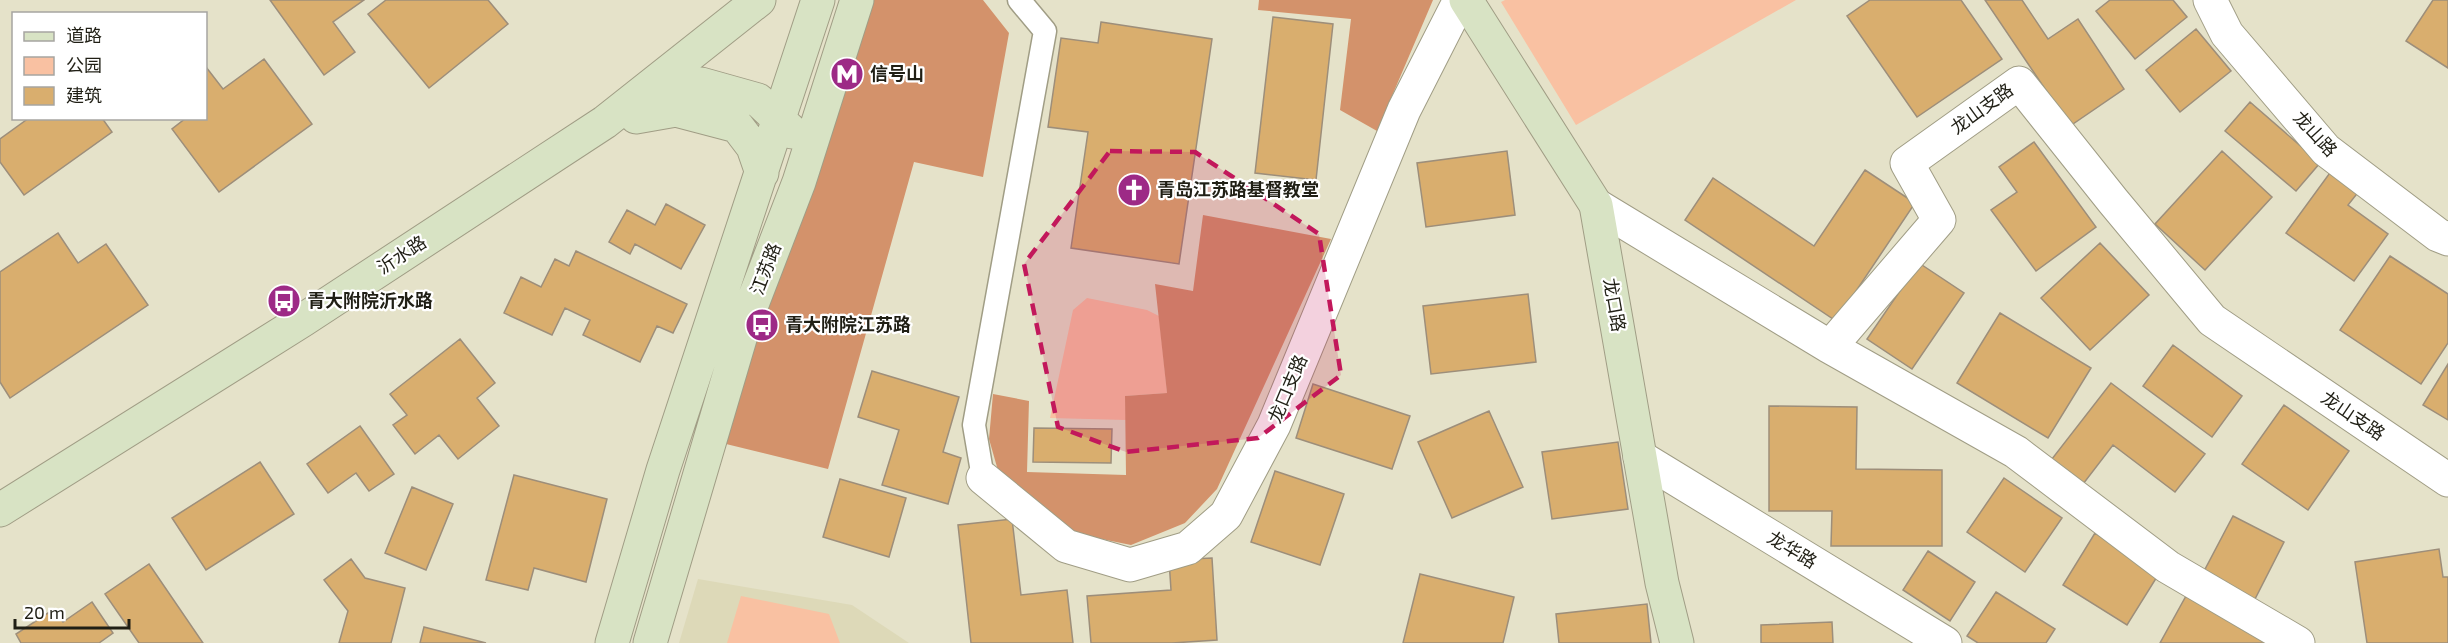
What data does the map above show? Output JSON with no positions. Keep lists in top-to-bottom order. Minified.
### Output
{"streets":{"main road":["沂水路","江苏路","龙口路"],"street":["龙山支路","龙山路","龙口支路","龙华路"]},"crossings":[["龙口路","龙华路"]],"places":{"metro station":["信号山"],"church":["青岛江苏路基督教堂"],"bus stop":["青大附院沂水路","青大附院江苏路"]},"legend":["道路","公园","建筑"],"scale_bar":"20 m"}
